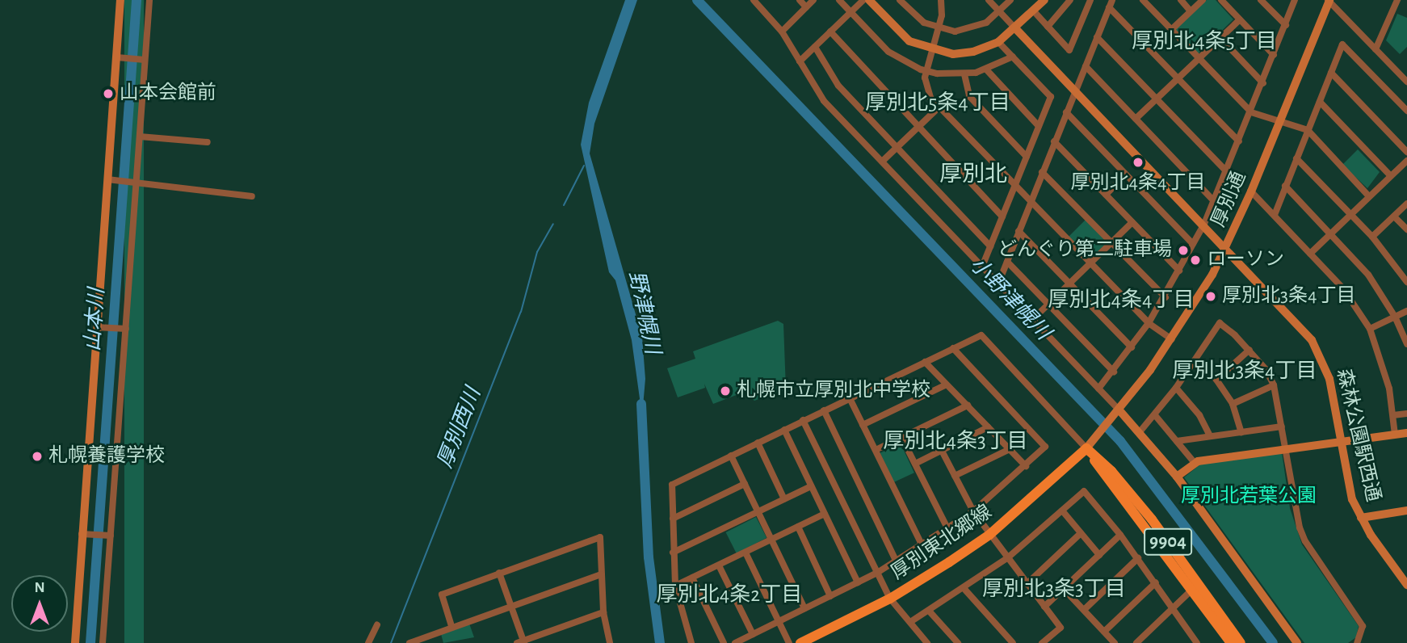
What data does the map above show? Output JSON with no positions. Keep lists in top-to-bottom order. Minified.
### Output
{"streets":{"main road":["9904","厚別東北郷線"],"street":["厚別通","森林公園駅西通"]},"crossings":[["厚別通","森林公園駅西通"],["厚別通","9904"],["厚別通","厚別東北郷線"],["9904","厚別東北郷線"]],"districts":["厚別北4条5丁目","厚別北5条4丁目","厚別北","厚別北4条4丁目","厚別北3条4丁目","厚別北4条3丁目","厚別北3条3丁目","厚別北4条2丁目"],"water":["小野津幌川","野津幌川","山本川","厚別西川"],"parks":["厚別北若葉公園"],"places":["山本会館前","厚別北4条4丁目","どんぐり第二駐車場","ローソン","厚別北3条4丁目","札幌市立厚別北中学校","札幌養護学校"],"north":"top"}
